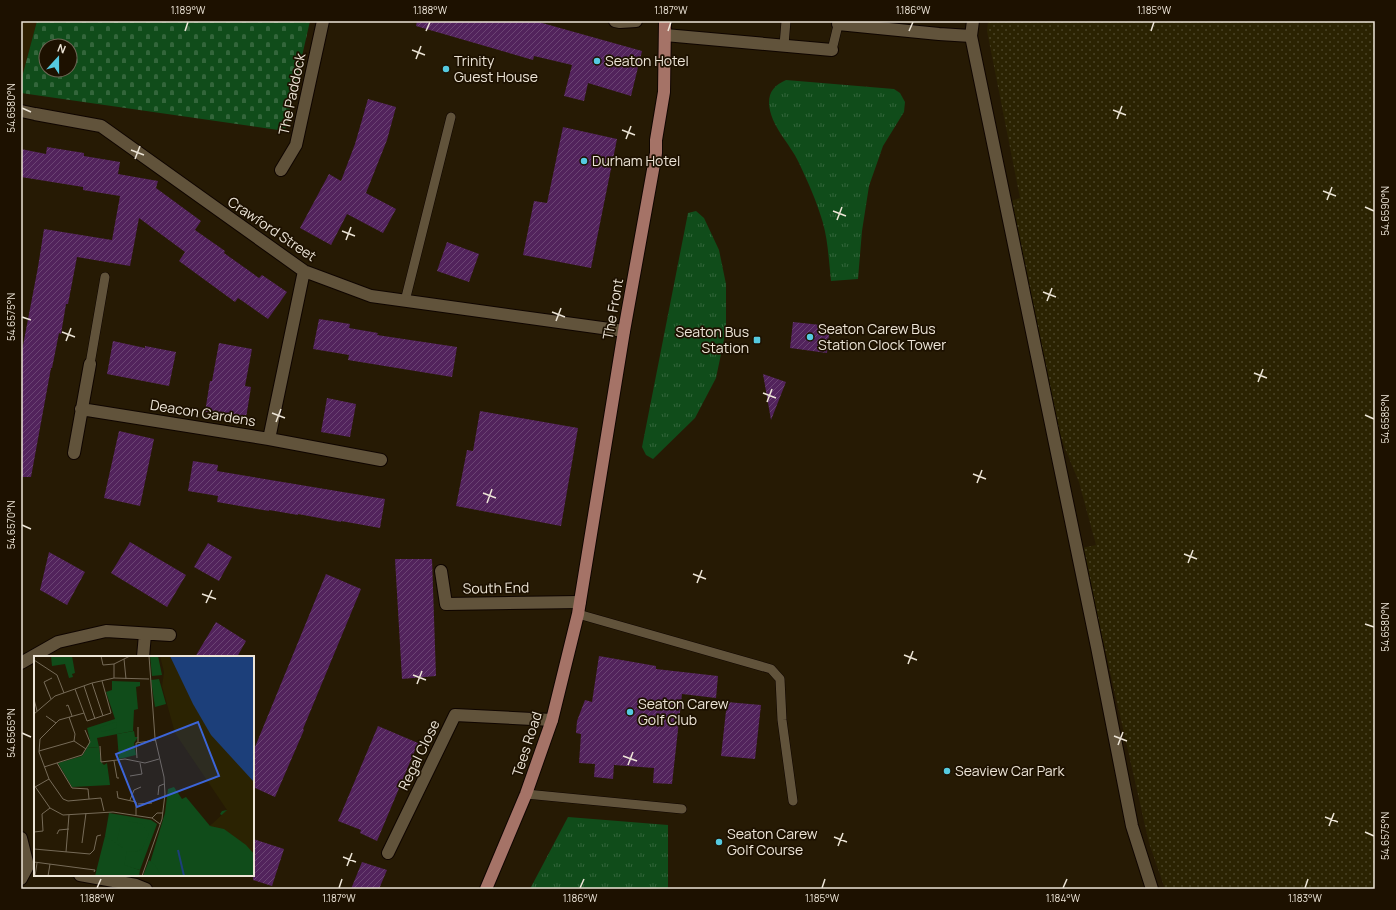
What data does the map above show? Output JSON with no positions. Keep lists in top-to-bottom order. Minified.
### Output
{"streets":{"main road":["The Front","Tees Road"],"street":["The Paddock","Crawford Street","Deacon Gardens","South End","Regal Close"]},"crossings":[["Crawford Street","The Front"],["Crawford Street","Deacon Gardens"],["The Front","South End"],["The Front","Tees Road"],["South End","Tees Road"],["Tees Road","Regal Close"]],"places":{"other":["Seaton Hotel","Trinity Guest House","Durham Hotel","Seaton Carew Bus Station Clock Tower","Seaton Carew Golf Club","Seaview Car Park","Seaton Carew Golf Course"],"transit":["Seaton Bus Station"]},"north":"top","coordinates":["1.189°W","1.188°W","1.187°W","1.186°W","1.185°W","54.6580°N","54.6590°N","54.6575°N","54.6585°N","54.6570°N","54.6565°N","1.184°W","1.183°W"]}
